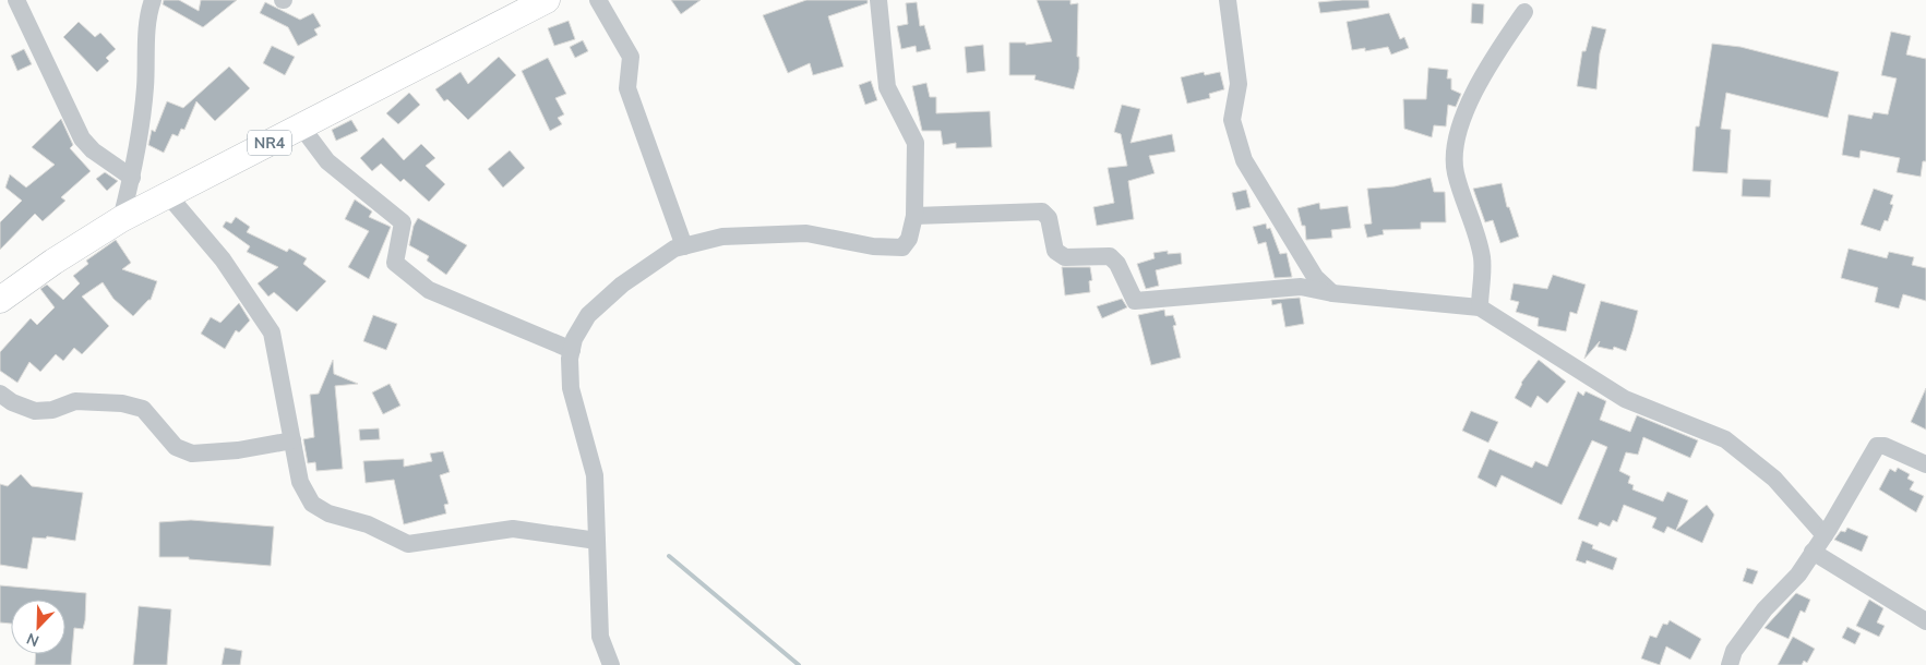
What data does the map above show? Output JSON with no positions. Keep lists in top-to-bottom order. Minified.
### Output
{"streets":{"highway":["NR4"]},"north":"bottom left"}
